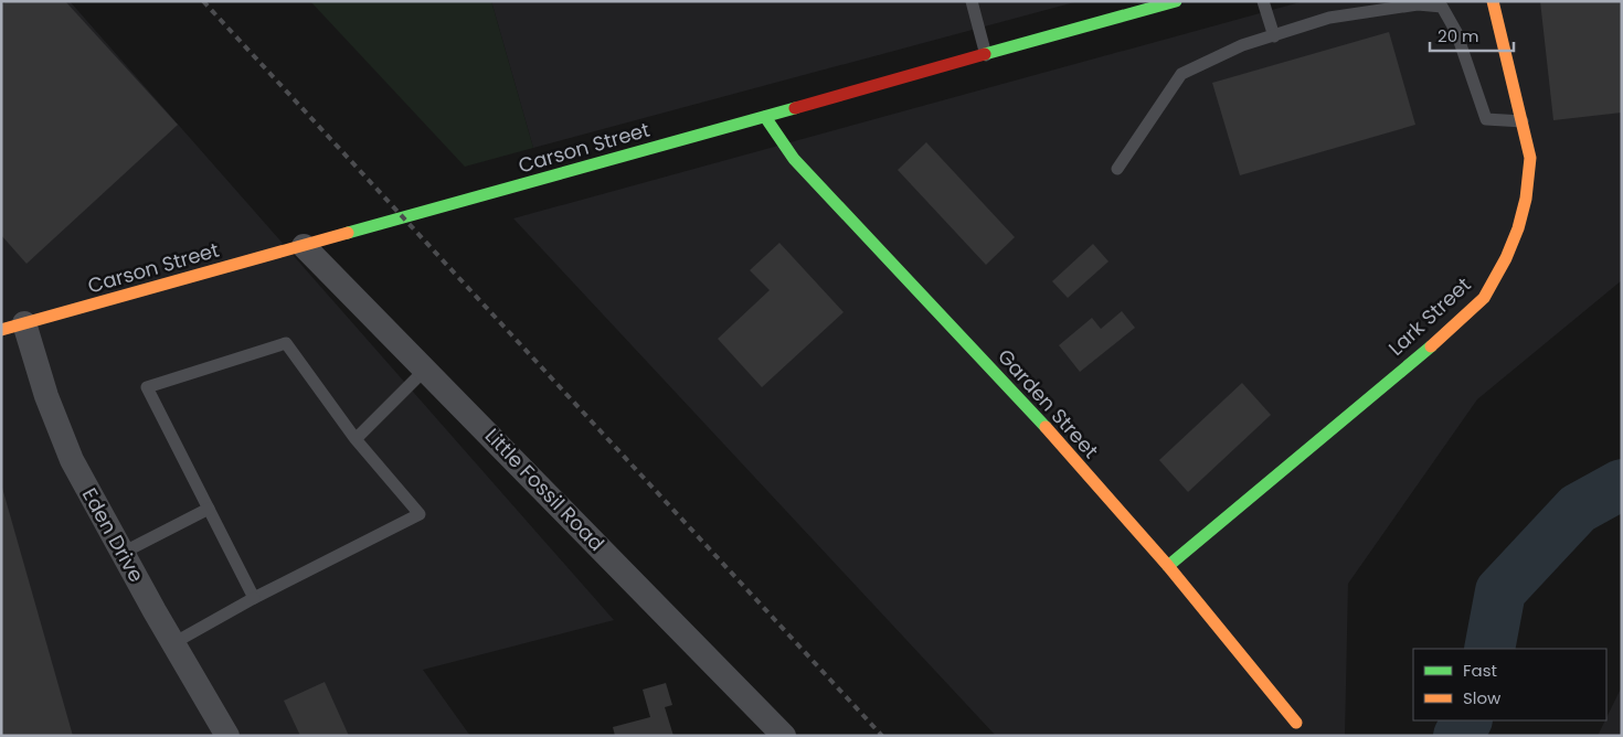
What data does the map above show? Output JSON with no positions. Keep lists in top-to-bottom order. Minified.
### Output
{"streets":{"street":["Carson Street","Lark Street","Garden Street","Little Fossil Road","Eden Drive"]},"crossings":[["Carson Street","Garden Street"],["Carson Street","Little Fossil Road"],["Carson Street","Eden Drive"],["Lark Street","Garden Street"]],"legend":["Fast","Slow"],"scale_bar":"20 m"}
